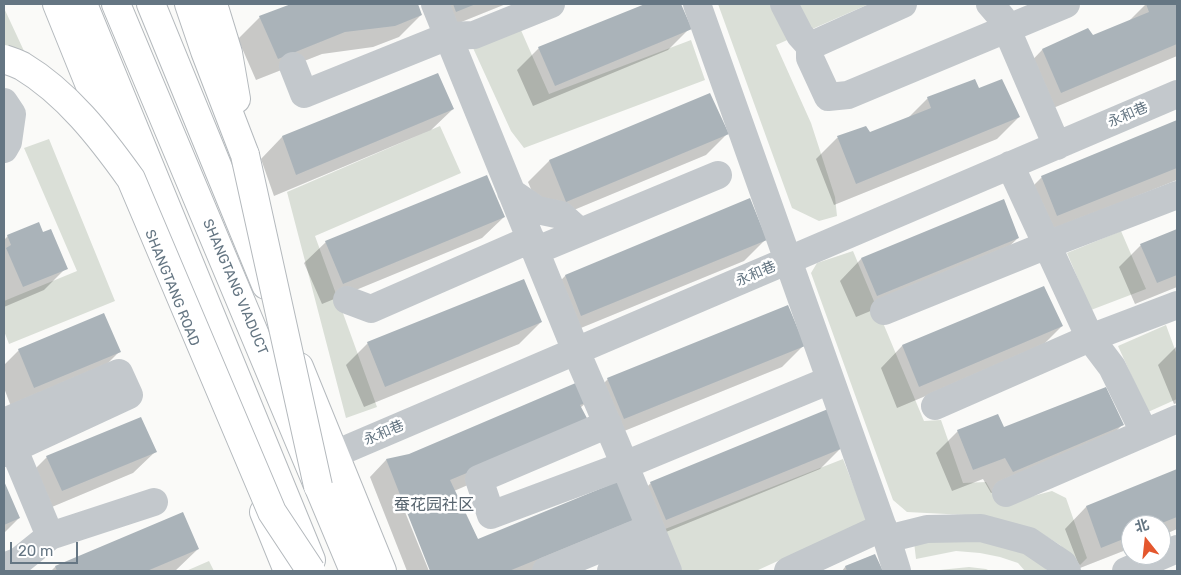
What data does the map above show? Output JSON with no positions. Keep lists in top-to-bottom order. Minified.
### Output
{"streets":{"main road":["SHANGTANG VIADUCT","SHANGTANG ROAD"],"street":["永和巷"]},"districts":["蚕花园社区"],"scale_bar":"20 m","north":"top"}
